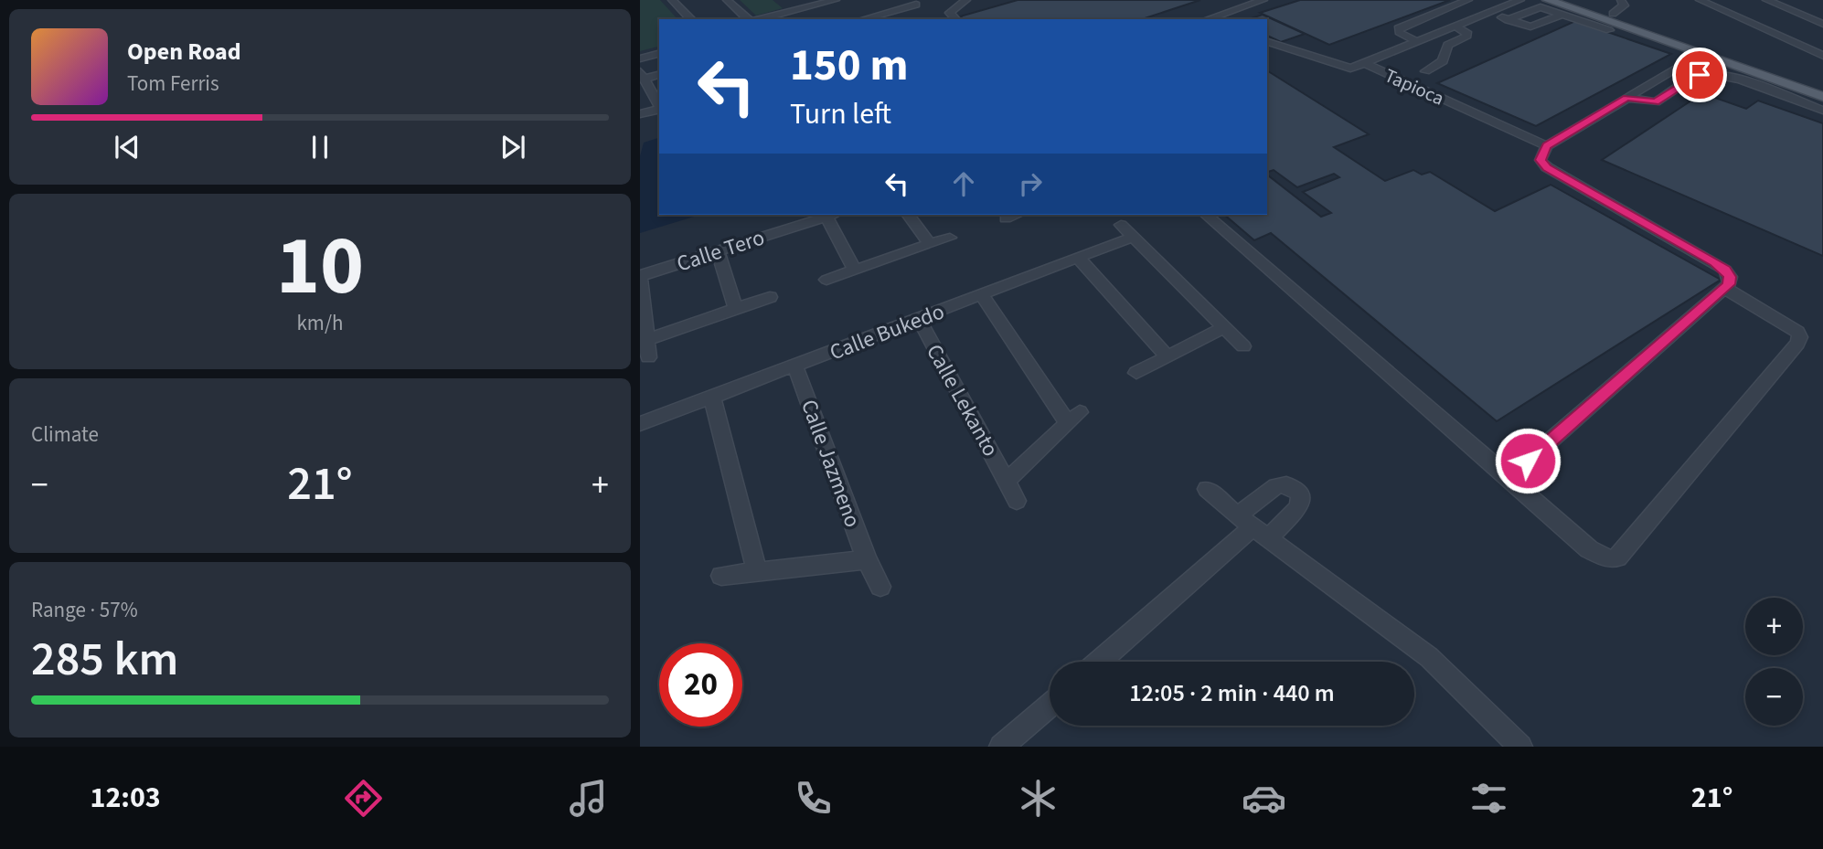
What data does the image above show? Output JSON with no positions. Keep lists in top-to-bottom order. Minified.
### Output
{"streets":{"street":["Tapioca","Calle Tero","Calle Bukedo","Calle Lekanto","Calle Jazmeno"]},"crossings":[["Calle Bukedo","Calle Lekanto"],["Calle Bukedo","Calle Jazmeno"]],"page":{"turn":["150 m","Turn left"],"song":["Open Road","Tom Ferris"],"tile":[["10","km/h"],"Climate",["Range · 57%","285 km"]],"heat":["−","21°","+"],"map_buttons":["+","−"],"limit":"20","trip":"12:05 · 2 min · 440 m","tabs":["12:03","21°"]}}
